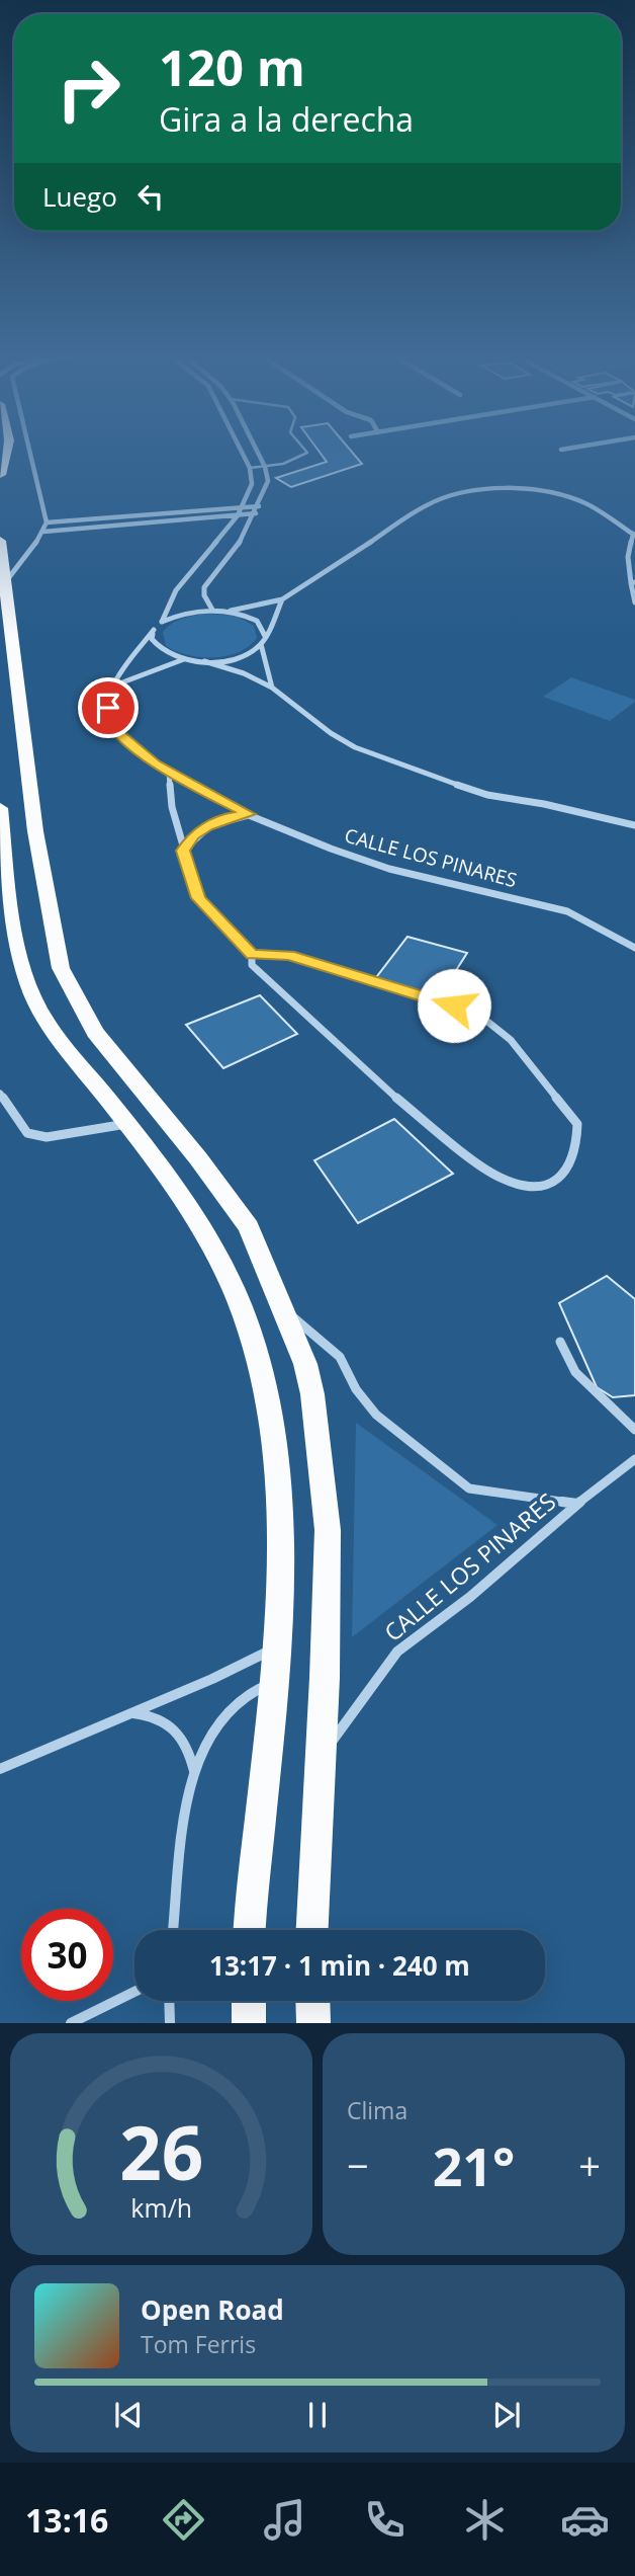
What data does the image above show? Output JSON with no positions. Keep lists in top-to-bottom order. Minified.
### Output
{"streets":{"street":["CALLE LOS PINARES"]},"page":{"turn":["120 m","Gira a la derecha"],"then":"Luego","limit":"30","trip":"13:17 · 1 min · 240 m","tile":"Clima","heat":["−","21°","+"],"song":["Open Road","Tom Ferris"],"tabs":"13:16","gauge":["26","km/h"]}}
